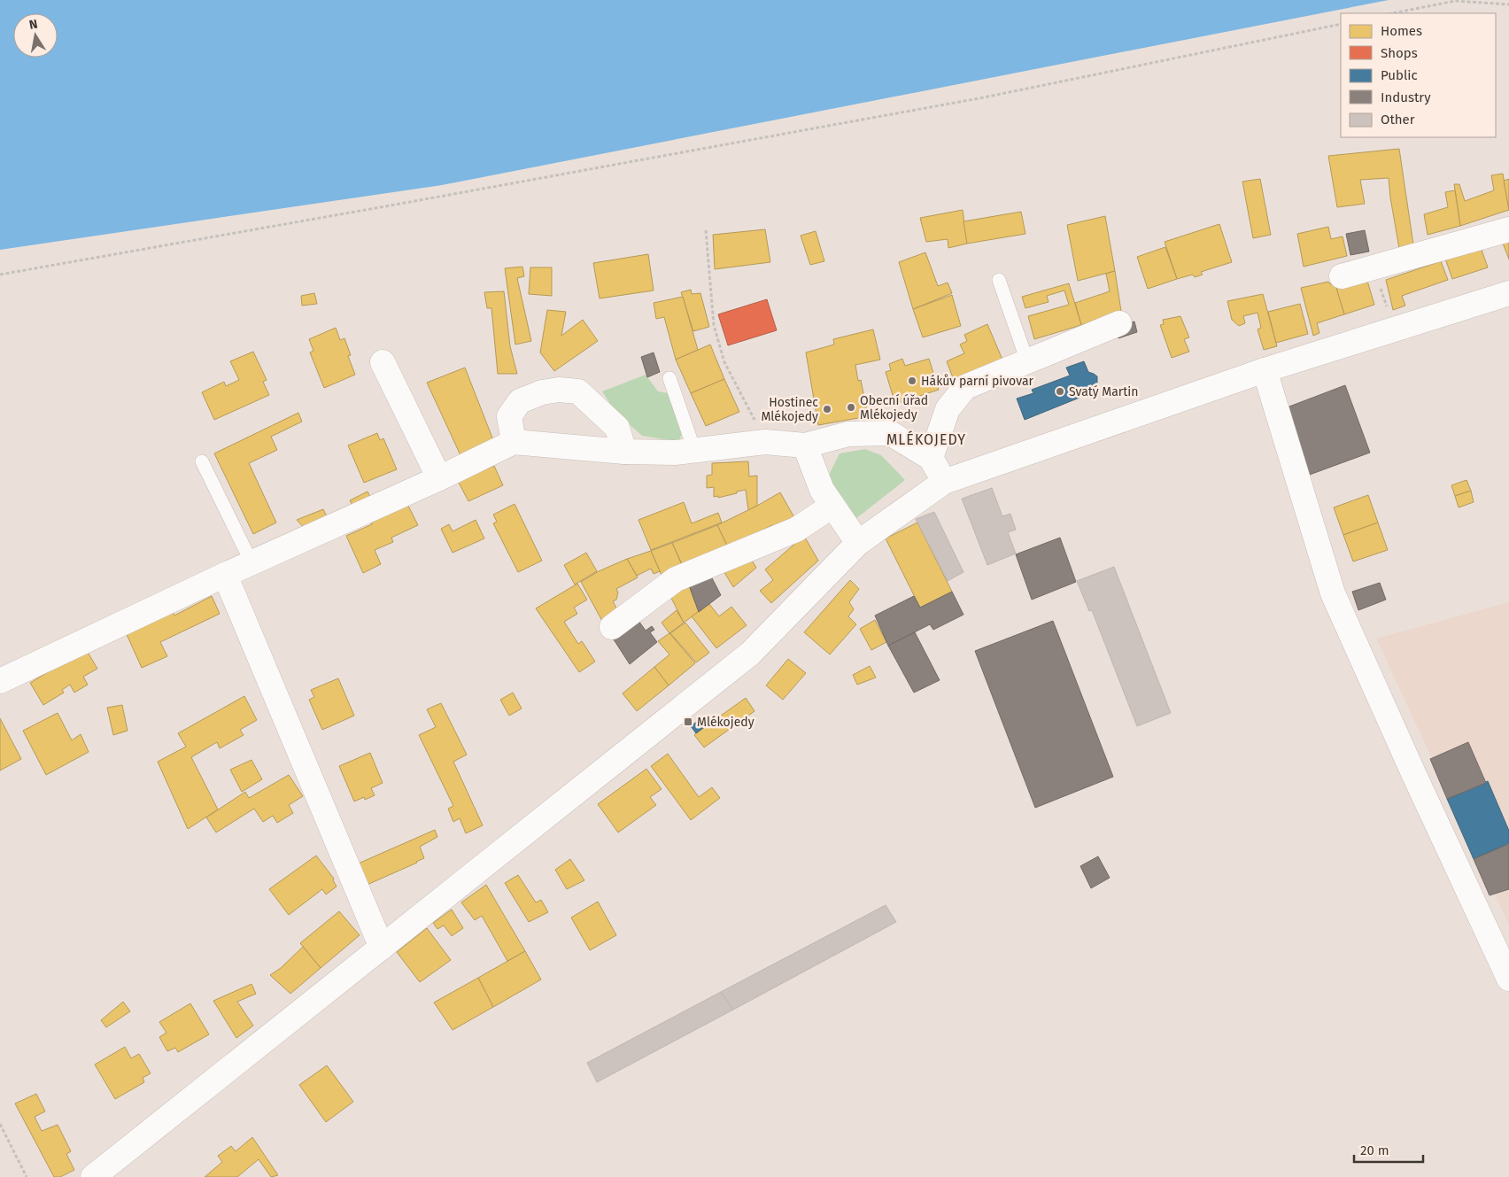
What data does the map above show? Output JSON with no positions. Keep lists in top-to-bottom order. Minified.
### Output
{"districts":["MLÉKOJEDY"],"places":{"other":["Hákův parní pivovar","Svatý Martin","Obecní úřad Mlékojedy","Hostinec Mlékojedy"],"transit":["Mlékojedy"]},"legend":["Homes","Shops","Public","Industry","Other"],"scale_bar":"20 m","north":"top"}
